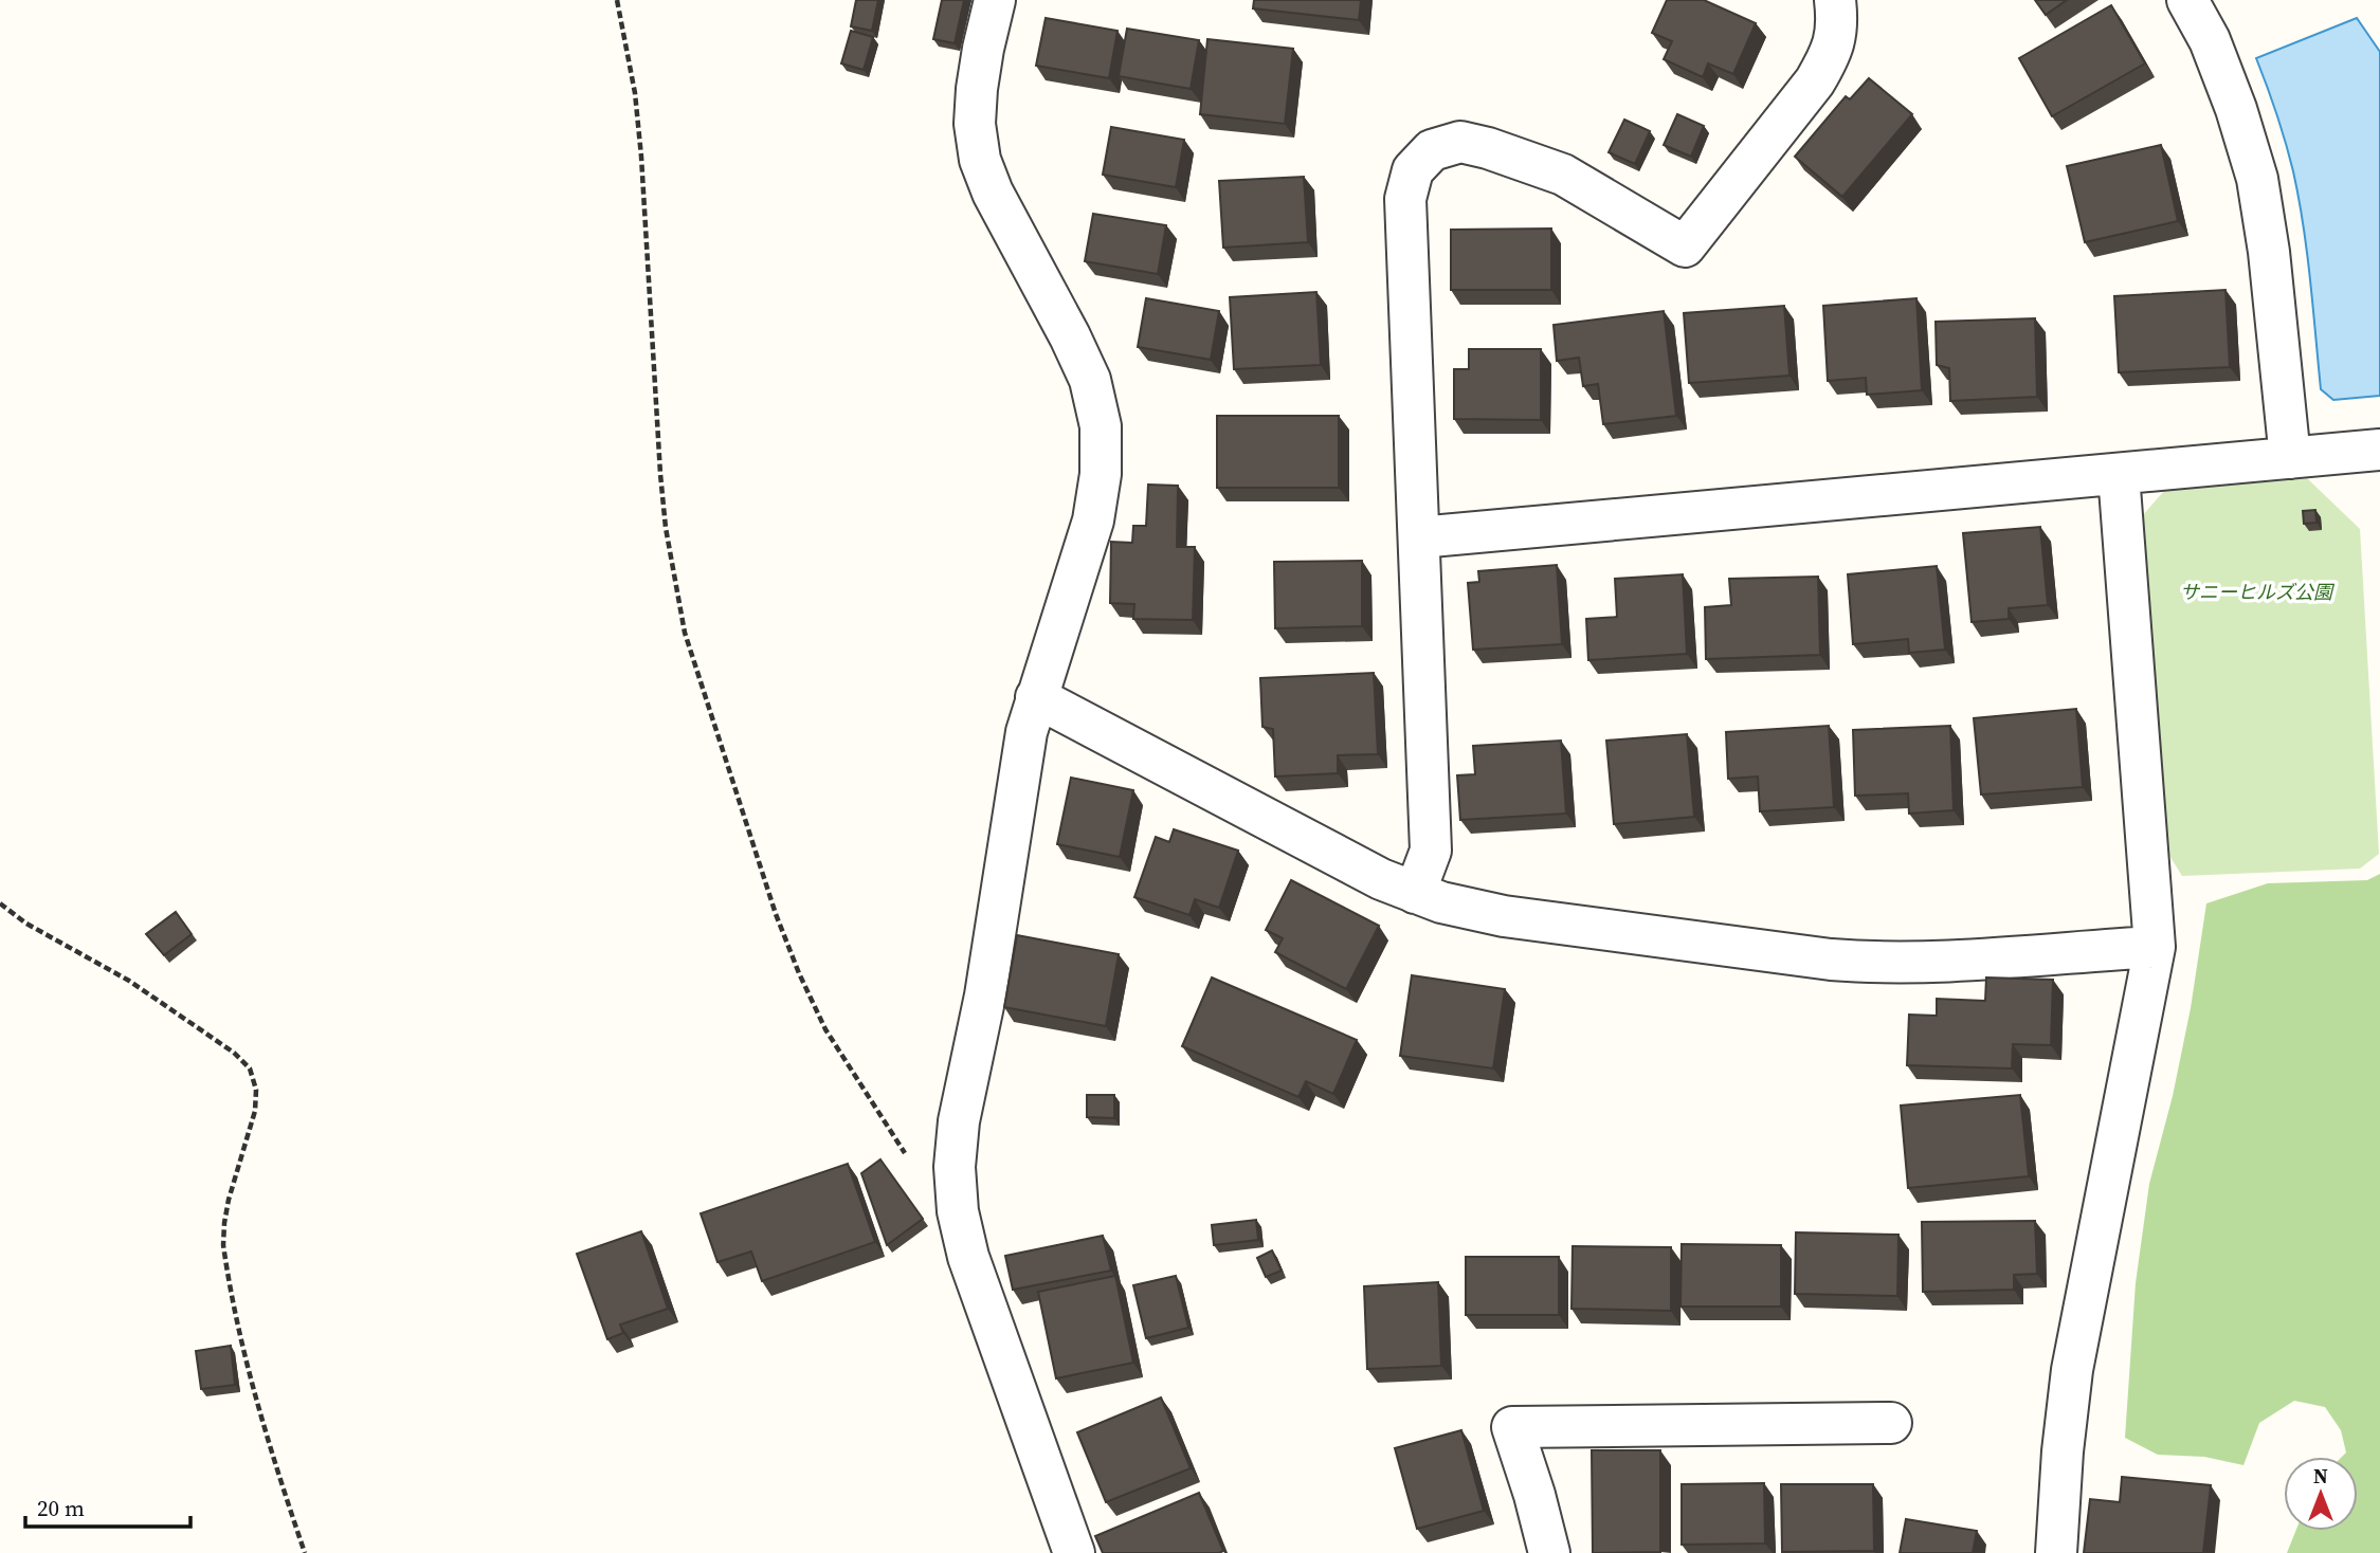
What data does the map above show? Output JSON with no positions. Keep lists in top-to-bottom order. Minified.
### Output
{"parks":["サニーヒルズ公園"],"scale_bar":"20 m","north":"top"}
